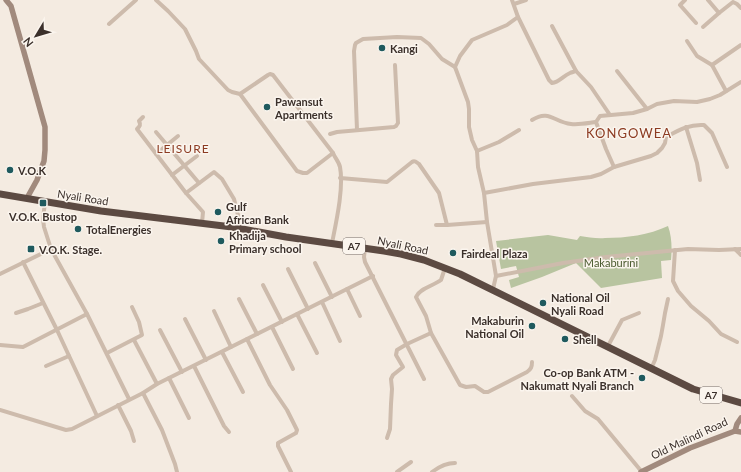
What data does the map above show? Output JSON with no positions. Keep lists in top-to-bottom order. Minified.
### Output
{"streets":{"highway":["Nyali Road","A7"],"street":["Old Malindi Road"]},"districts":["KONGOWEA","LEISURE"],"parks":["Makaburini"],"places":{"other":["Kangi","Pawansut Apartments","V.O.K","Gulf African Bank","TotalEnergies","Khadija Primary school","Fairdeal Plaza","National Oil Nyali Road","Makaburin National Oil","Shell","Co-op Bank ATM - Nakumatt Nyali Branch"],"transit":["V.O.K. Bustop","V.O.K. Stage."]},"north":"bottom left"}
